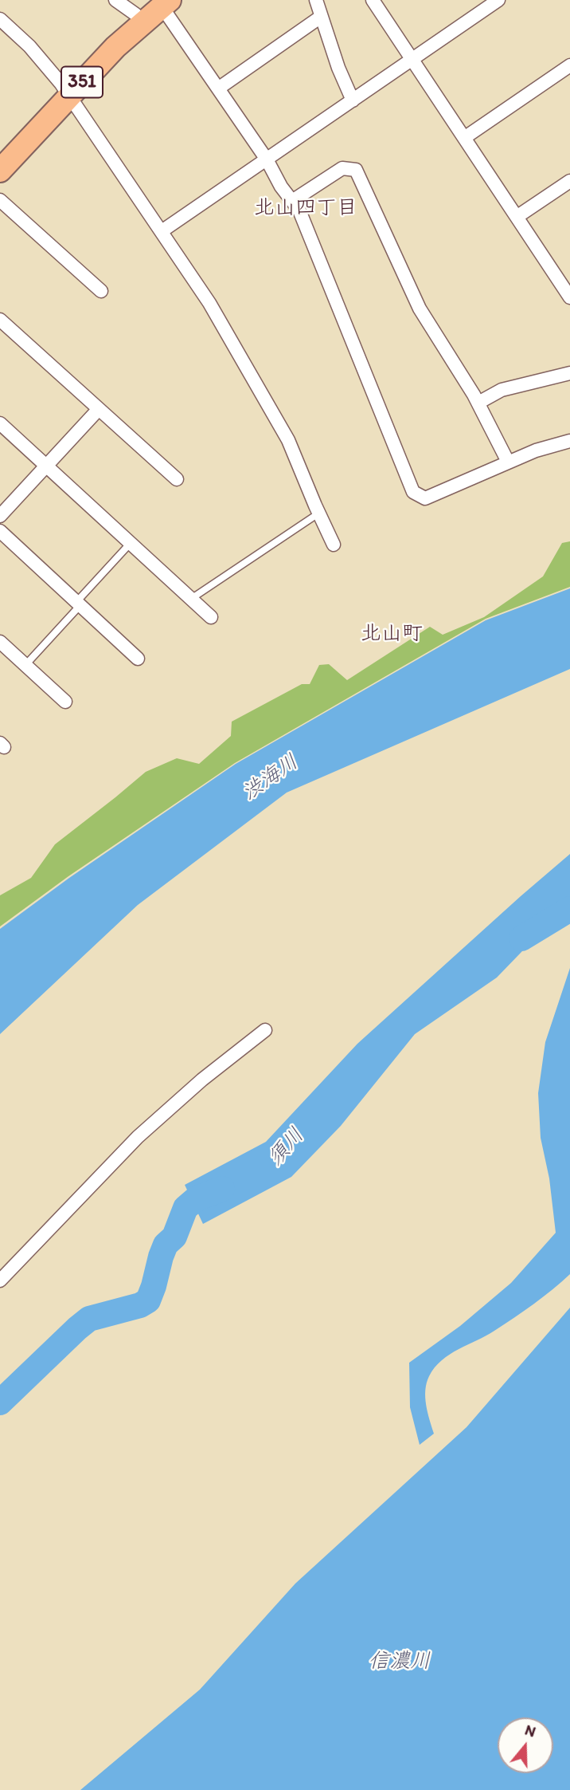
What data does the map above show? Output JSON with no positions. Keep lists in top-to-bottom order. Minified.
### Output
{"streets":{"highway":["351"]},"districts":["北山四丁目","北山町"],"water":["渋海川","須川","信濃川"],"north":"top"}
